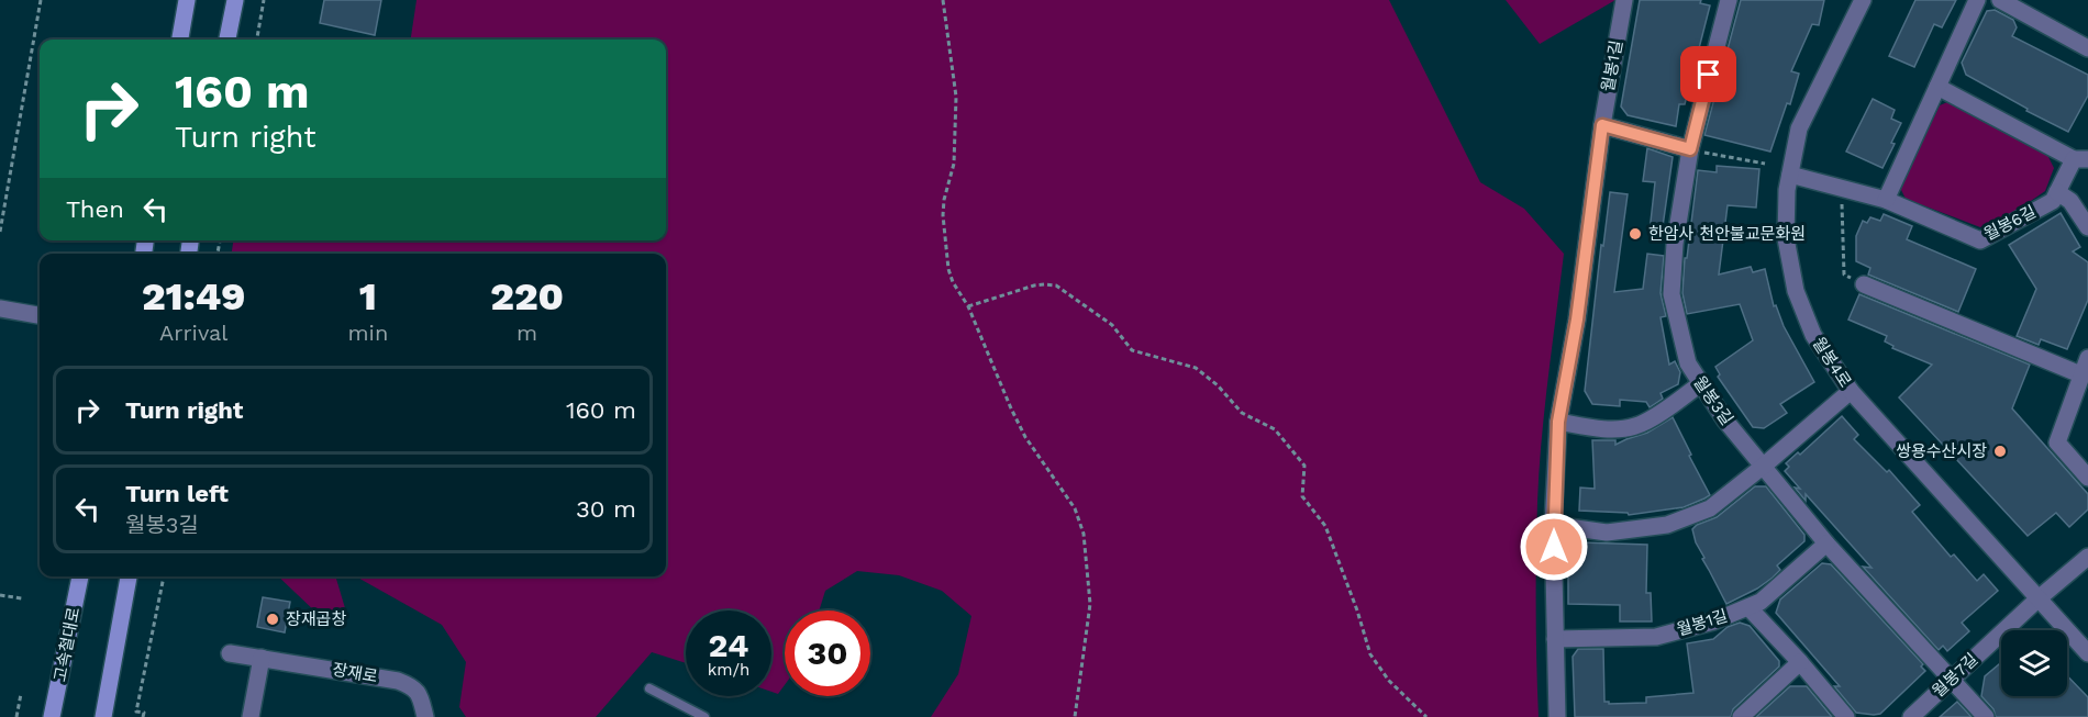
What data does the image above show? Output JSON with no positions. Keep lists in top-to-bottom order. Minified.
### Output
{"streets":{"main road":["고속철대로"],"street":["월봉1길","월봉6길","월봉4로","월봉3길","장재로","월봉7길"]},"crossings":[["월봉1길","월봉3길"],["월봉6길","월봉4로"],["월봉4로","월봉7길"],["월봉3길","월봉7길"]],"places":["한암사 천안불교문화원","쌍용수산시장","장재곱창"],"page":{"turn":["160 m","Turn right"],"then":"Then","eta":["21:49","Arrival","1","min","220","m"],"list":[{"name":"Turn right","value":"160 m"},{"name":"Turn left","note":"월봉3길","value":"30 m"}],"speed":"24 km/h","limit":"30"}}
